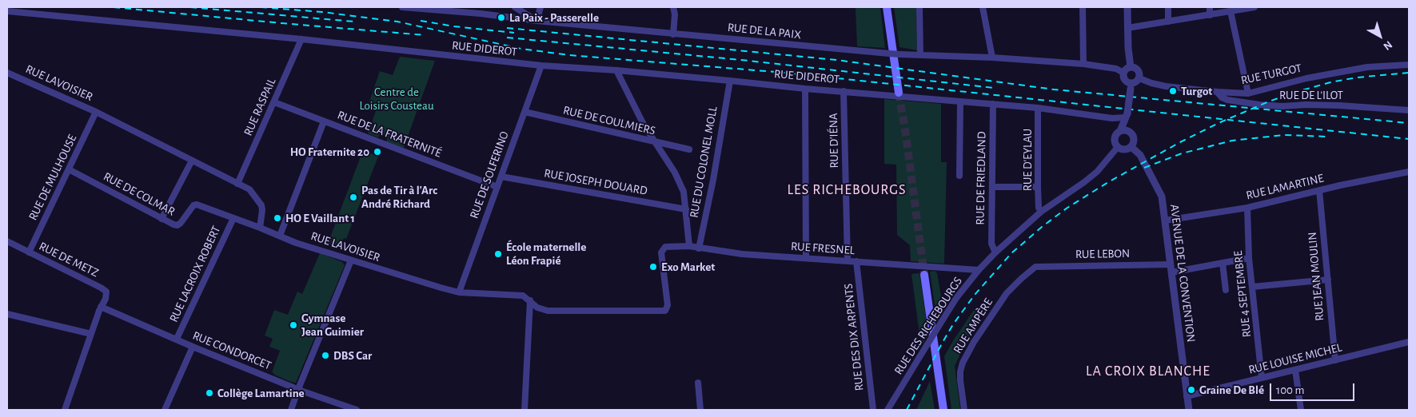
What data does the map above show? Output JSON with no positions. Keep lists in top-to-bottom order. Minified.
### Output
{"streets":{"street":["RUE DE LA PAIX","RUE DIDEROT","RUE TURGOT","RUE LAVOISIER","RUE DE L'ILOT","RUE RASPAIL","RUE DE COULMIERS","RUE DE LA FRATERNITÉ","RUE D'IÉNA","RUE D'EYLAU","RUE DU COLONEL MOLL","RUE DE SOLFERINO","RUE DE MULHOUSE","RUE DE FRIEDLAND","RUE JOSEPH DOUARD","RUE LAMARTINE","RUE DE COLMAR","RUE FRESNEL","RUE LEBON","RUE DE METZ","AVENUE DE LA CONVENTION","RUE LACROIX ROBERT","RUE JEAN MOULIN","RUE 4 SEPTEMBRE","RUE DES RICHEBOURGS","RUE AMPÈRE","RUE DES DIX ARPENTS","RUE CONDORCET","RUE LOUISE MICHEL"]},"crossings":[["RUE DE LA PAIX","RUE TURGOT"],["RUE DIDEROT","RUE RASPAIL"],["RUE DIDEROT","RUE D'IÉNA"],["RUE DIDEROT","RUE D'EYLAU"],["RUE DIDEROT","RUE DU COLONEL MOLL"],["RUE DIDEROT","RUE DE SOLFERINO"],["RUE DIDEROT","RUE DE FRIEDLAND"],["RUE TURGOT","RUE DE L'ILOT"],["RUE LAVOISIER","RUE RASPAIL"],["RUE LAVOISIER","RUE DE SOLFERINO"],["RUE LAVOISIER","RUE DE MULHOUSE"],["RUE LAVOISIER","RUE DE COLMAR"],["RUE LAVOISIER","RUE FRESNEL"],["RUE RASPAIL","RUE DE LA FRATERNITÉ"],["RUE DE COULMIERS","RUE DE SOLFERINO"],["RUE DE LA FRATERNITÉ","RUE DE SOLFERINO"],["RUE D'IÉNA","RUE FRESNEL"],["RUE D'EYLAU","RUE DES RICHEBOURGS"],["RUE DU COLONEL MOLL","RUE FRESNEL"],["RUE DE SOLFERINO","RUE JOSEPH DOUARD"],["RUE DE MULHOUSE","RUE DE COLMAR"],["RUE DE MULHOUSE","RUE DE METZ"],["RUE DE FRIEDLAND","RUE DES RICHEBOURGS"],["RUE LAMARTINE","AVENUE DE LA CONVENTION"],["RUE LAMARTINE","RUE JEAN MOULIN"],["RUE LAMARTINE","RUE 4 SEPTEMBRE"],["RUE DE COLMAR","RUE LACROIX ROBERT"],["RUE FRESNEL","RUE DES RICHEBOURGS"],["RUE FRESNEL","RUE DES DIX ARPENTS"],["RUE LEBON","AVENUE DE LA CONVENTION"],["RUE LEBON","RUE AMPÈRE"],["RUE DE METZ","RUE CONDORCET"],["AVENUE DE LA CONVENTION","RUE DES RICHEBOURGS"],["AVENUE DE LA CONVENTION","RUE LOUISE MICHEL"],["RUE LACROIX ROBERT","RUE CONDORCET"],["RUE JEAN MOULIN","RUE LOUISE MICHEL"],["RUE 4 SEPTEMBRE","RUE LOUISE MICHEL"]],"districts":["LES RICHEBOURGS","LA CROIX BLANCHE"],"parks":["Centre de Loisirs Cousteau"],"places":["La Paix - Passerelle","Turgot","HO Fraternite 20","Pas de Tir à l'Arc André Richard","HO E Vaillant 1","École maternelle Léon Frapié","Exo Market","Gymnase Jean Guimier","DBS Car","Graine De Blé","Collège Lamartine"],"scale_bar":"100 m","north":"bottom right"}
